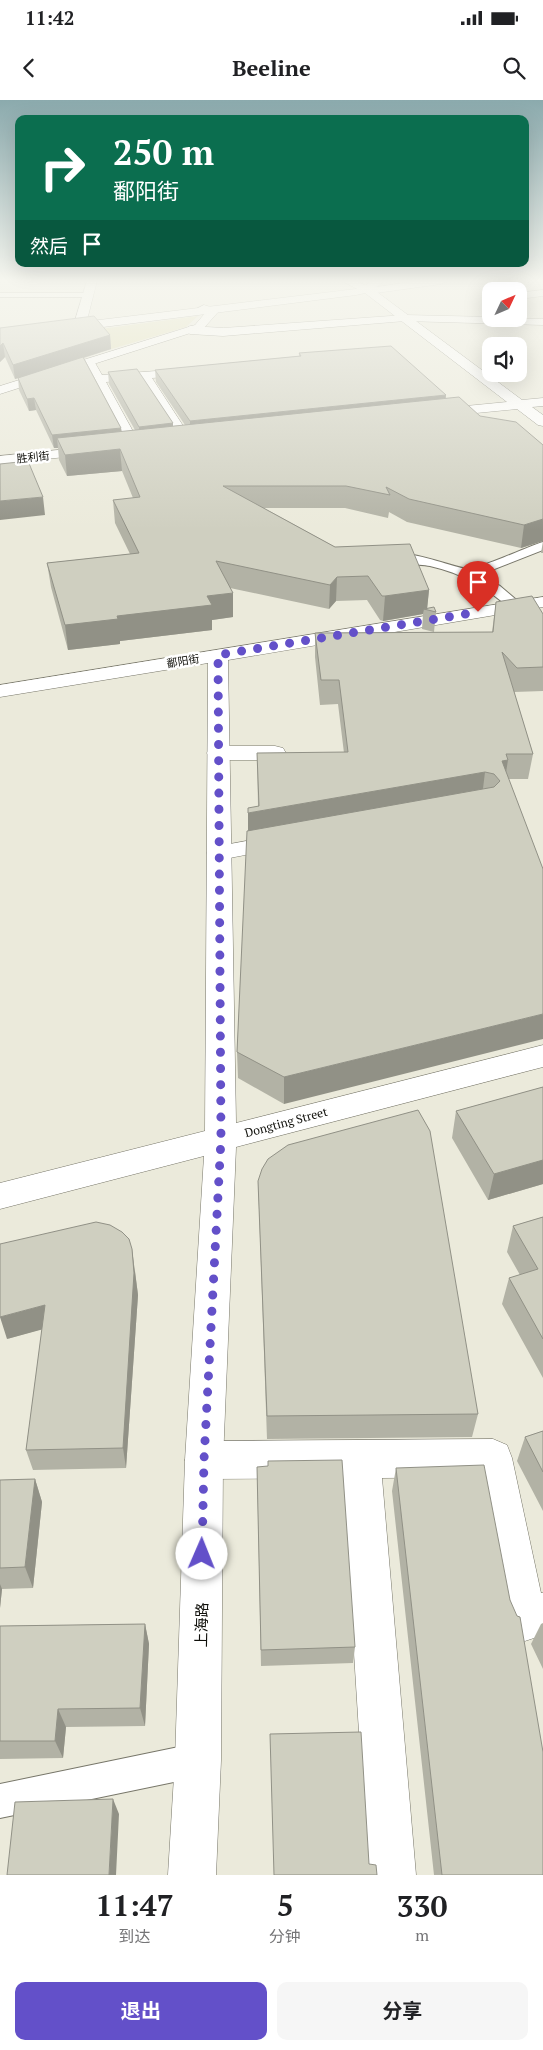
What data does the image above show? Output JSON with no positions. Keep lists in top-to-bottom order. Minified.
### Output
{"streets":{"street":["胜利街","鄱阳街","Dongting Street","上海路"]},"crossings":[["鄱阳街","上海路"],["Dongting Street","上海路"]],"north":"top right","page":{"status":"11:42","header":"Beeline","turn":["250 m","鄱阳街"],"then":"然后","eta":["11:47","到达","5","分钟","330","m"],"buttons":["退出","分享"]}}
